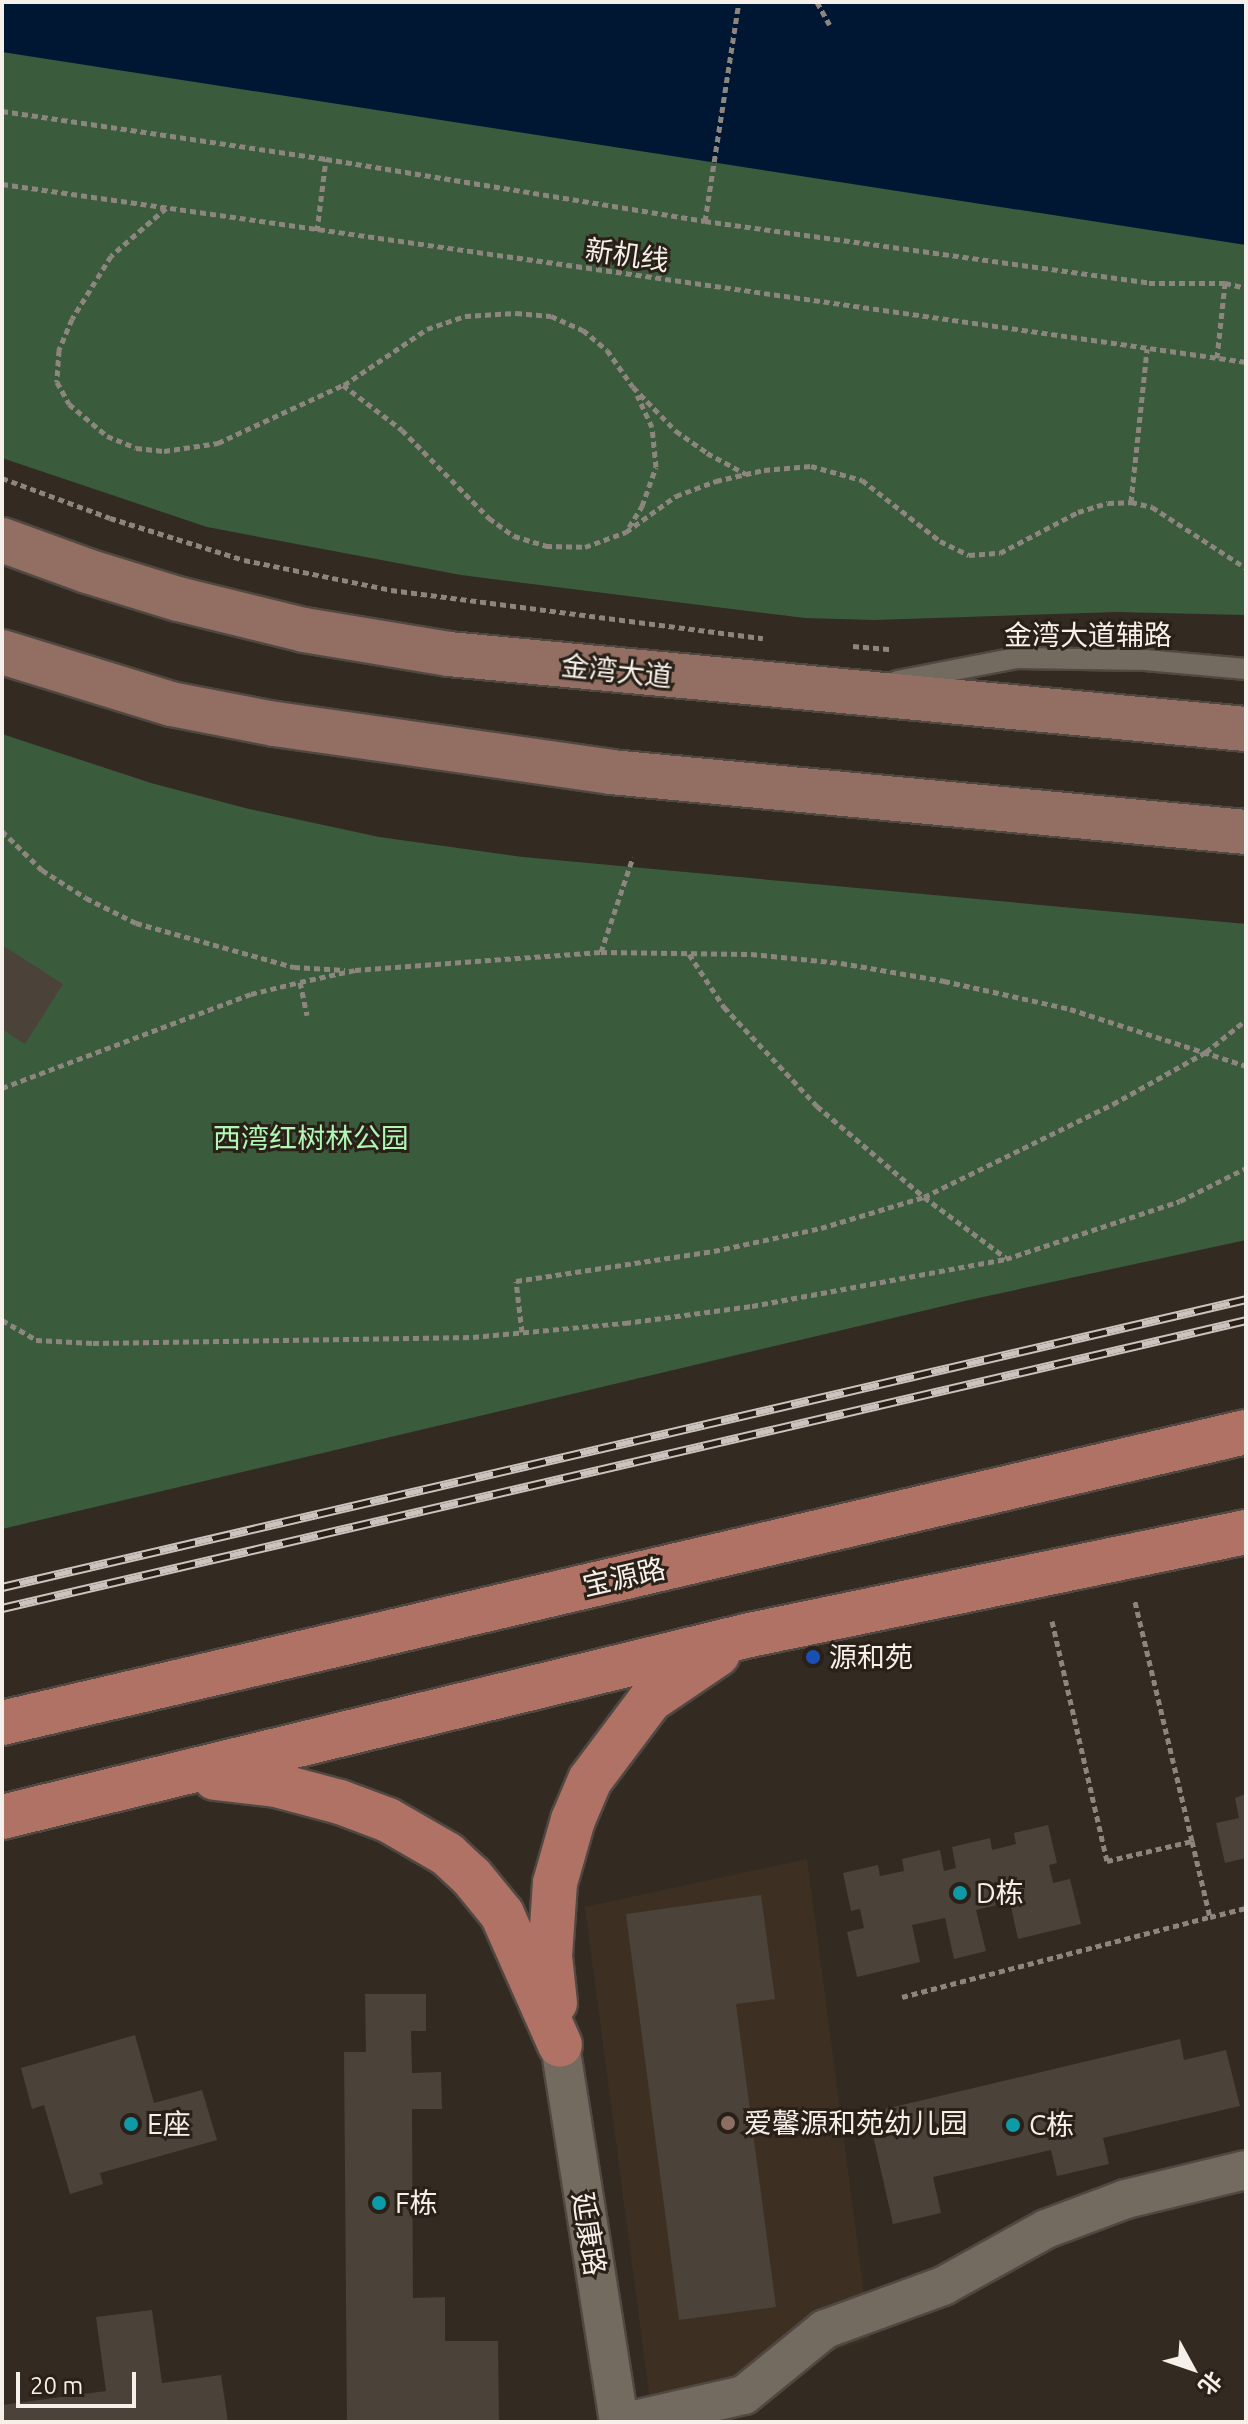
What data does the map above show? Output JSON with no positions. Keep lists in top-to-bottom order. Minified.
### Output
{"streets":{"main road":["金湾大道","宝源路"],"street":["延康路"],"lane":["金湾大道辅路"],"path":["新机线"]},"crossings":[["金湾大道辅路","金湾大道"]],"parks":["西湾红树林公园"],"places":["源和苑","D栋","爱馨源和苑幼儿园","E座","C栋","F栋"],"scale_bar":"20 m","north":"bottom right"}
